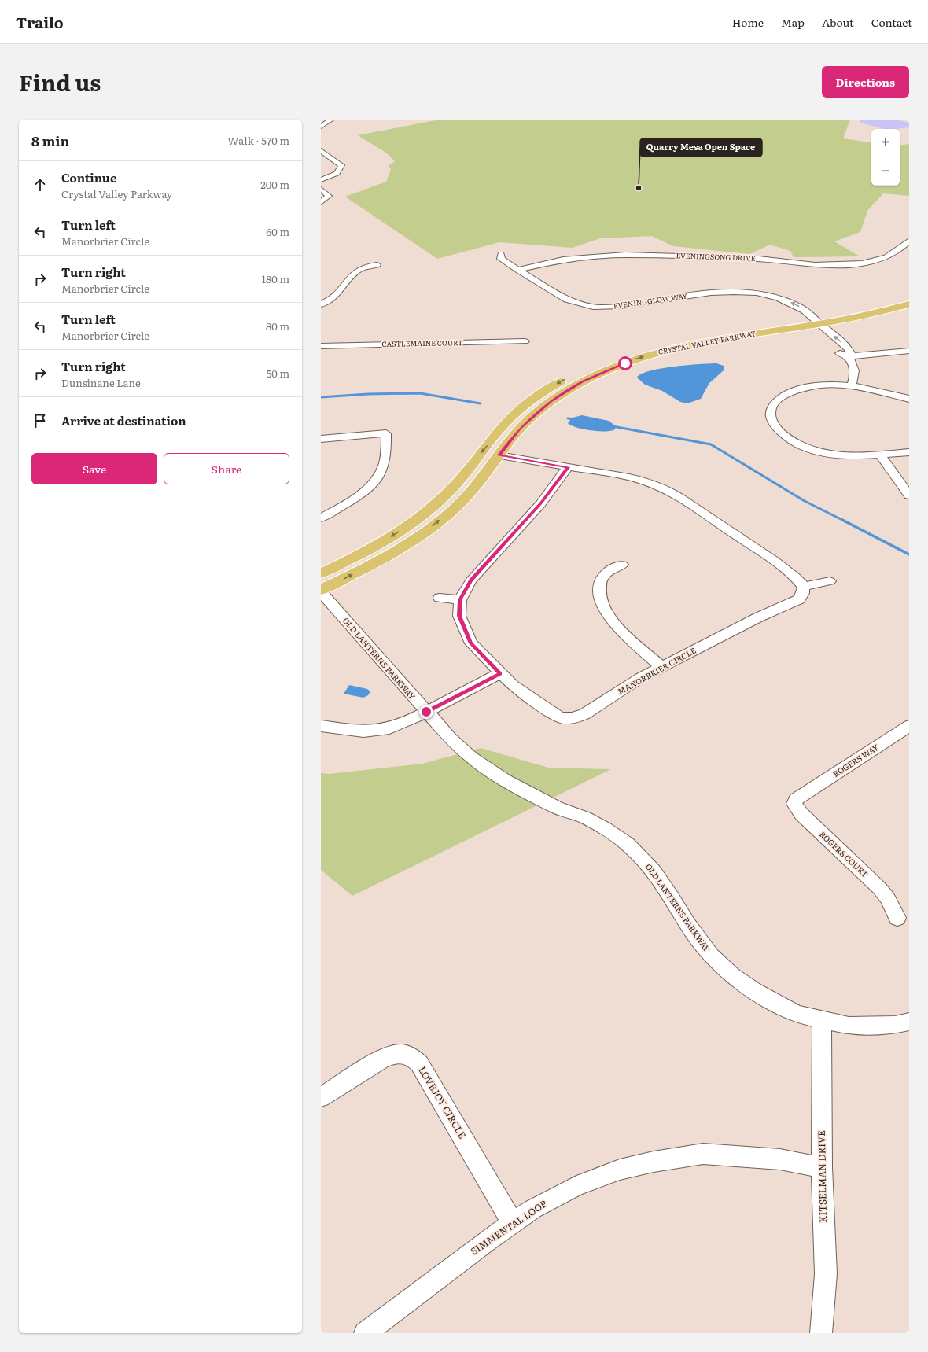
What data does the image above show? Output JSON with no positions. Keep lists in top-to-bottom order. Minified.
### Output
{"streets":{"main road":["CRYSTAL VALLEY PARKWAY"],"street":["EVENINGSONG DRIVE","EVENINGGLOW WAY","CASTLEMAINE COURT","OLD LANTERNS PARKWAY","MANORBRIER CIRCLE","ROGERS WAY","ROGERS COURT","LOVEJOY CIRCLE","KITSELMAN DRIVE","SIMMENTAL LOOP"]},"crossings":[["EVENINGSONG DRIVE","EVENINGGLOW WAY"],["EVENINGGLOW WAY","CRYSTAL VALLEY PARKWAY"],["OLD LANTERNS PARKWAY","KITSELMAN DRIVE"],["ROGERS WAY","ROGERS COURT"],["LOVEJOY CIRCLE","SIMMENTAL LOOP"],["KITSELMAN DRIVE","SIMMENTAL LOOP"]],"places":["Quarry Mesa Open Space"],"page":{"header":"Trailo","nav":["Home","Map","About","Contact"],"title":"Find us","buttons":["Directions",["Save","Share"]],"heading":["8 min","Walk · 570 m"],"map_buttons":["+","−"],"list":[["Continue","Crystal Valley Parkway","200 m"],["Turn left","Manorbrier Circle","60 m"],["Turn right","Manorbrier Circle","180 m"],["Turn left","Manorbrier Circle","80 m"],["Turn right","Dunsinane Lane","50 m"],"Arrive at destination"]}}
